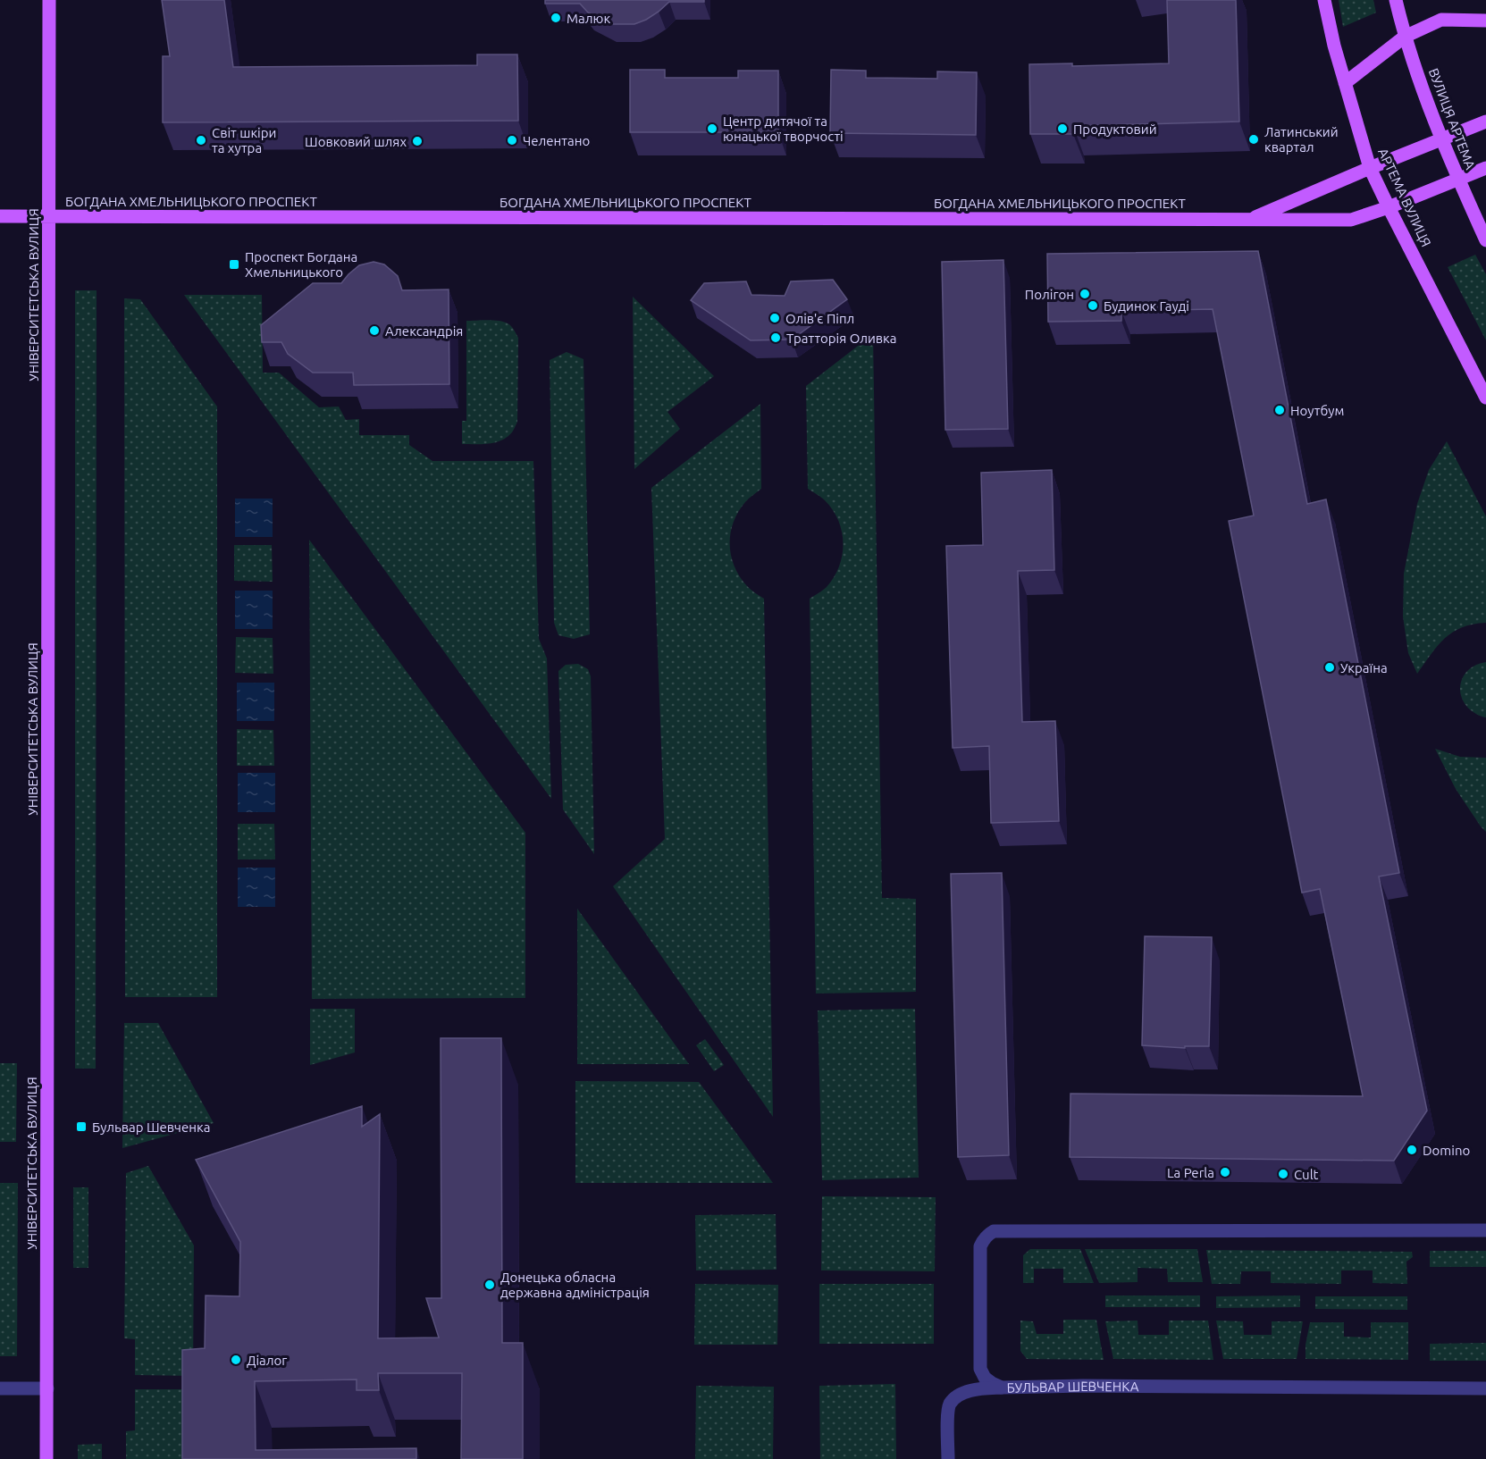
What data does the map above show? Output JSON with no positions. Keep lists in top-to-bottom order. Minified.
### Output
{"streets":{"main road":["ВУЛИЦЯ АРТЕМА","АРТЕМА ВУЛИЦЯ","БОГДАНА ХМЕЛЬНИЦЬКОГО ПРОСПЕКТ","УНІВЕРСИТЕТСЬКА ВУЛИЦЯ"],"street":["БУЛЬВАР ШЕВЧЕНКА"]},"crossings":[["ВУЛИЦЯ АРТЕМА","БОГДАНА ХМЕЛЬНИЦЬКОГО ПРОСПЕКТ"],["АРТЕМА ВУЛИЦЯ","БОГДАНА ХМЕЛЬНИЦЬКОГО ПРОСПЕКТ"],["БОГДАНА ХМЕЛЬНИЦЬКОГО ПРОСПЕКТ","УНІВЕРСИТЕТСЬКА ВУЛИЦЯ"]],"places":{"other":["Малюк","Центр дитячої та юнацької творчості","Продуктовий","Латинський квартал","Світ шкіри та хутра","Челентано","Шовковий шлях","Полігон","Будинок Гауді","Олів'є Піпл","Александрія","Тратторія Оливка","Ноутбум","Україна","Domino","La Perla","Cult","Донецька обласна державна адміністрація","Діалог"],"transit":["Проспект Богдана Хмельницького","Бульвар Шевченка"]}}
